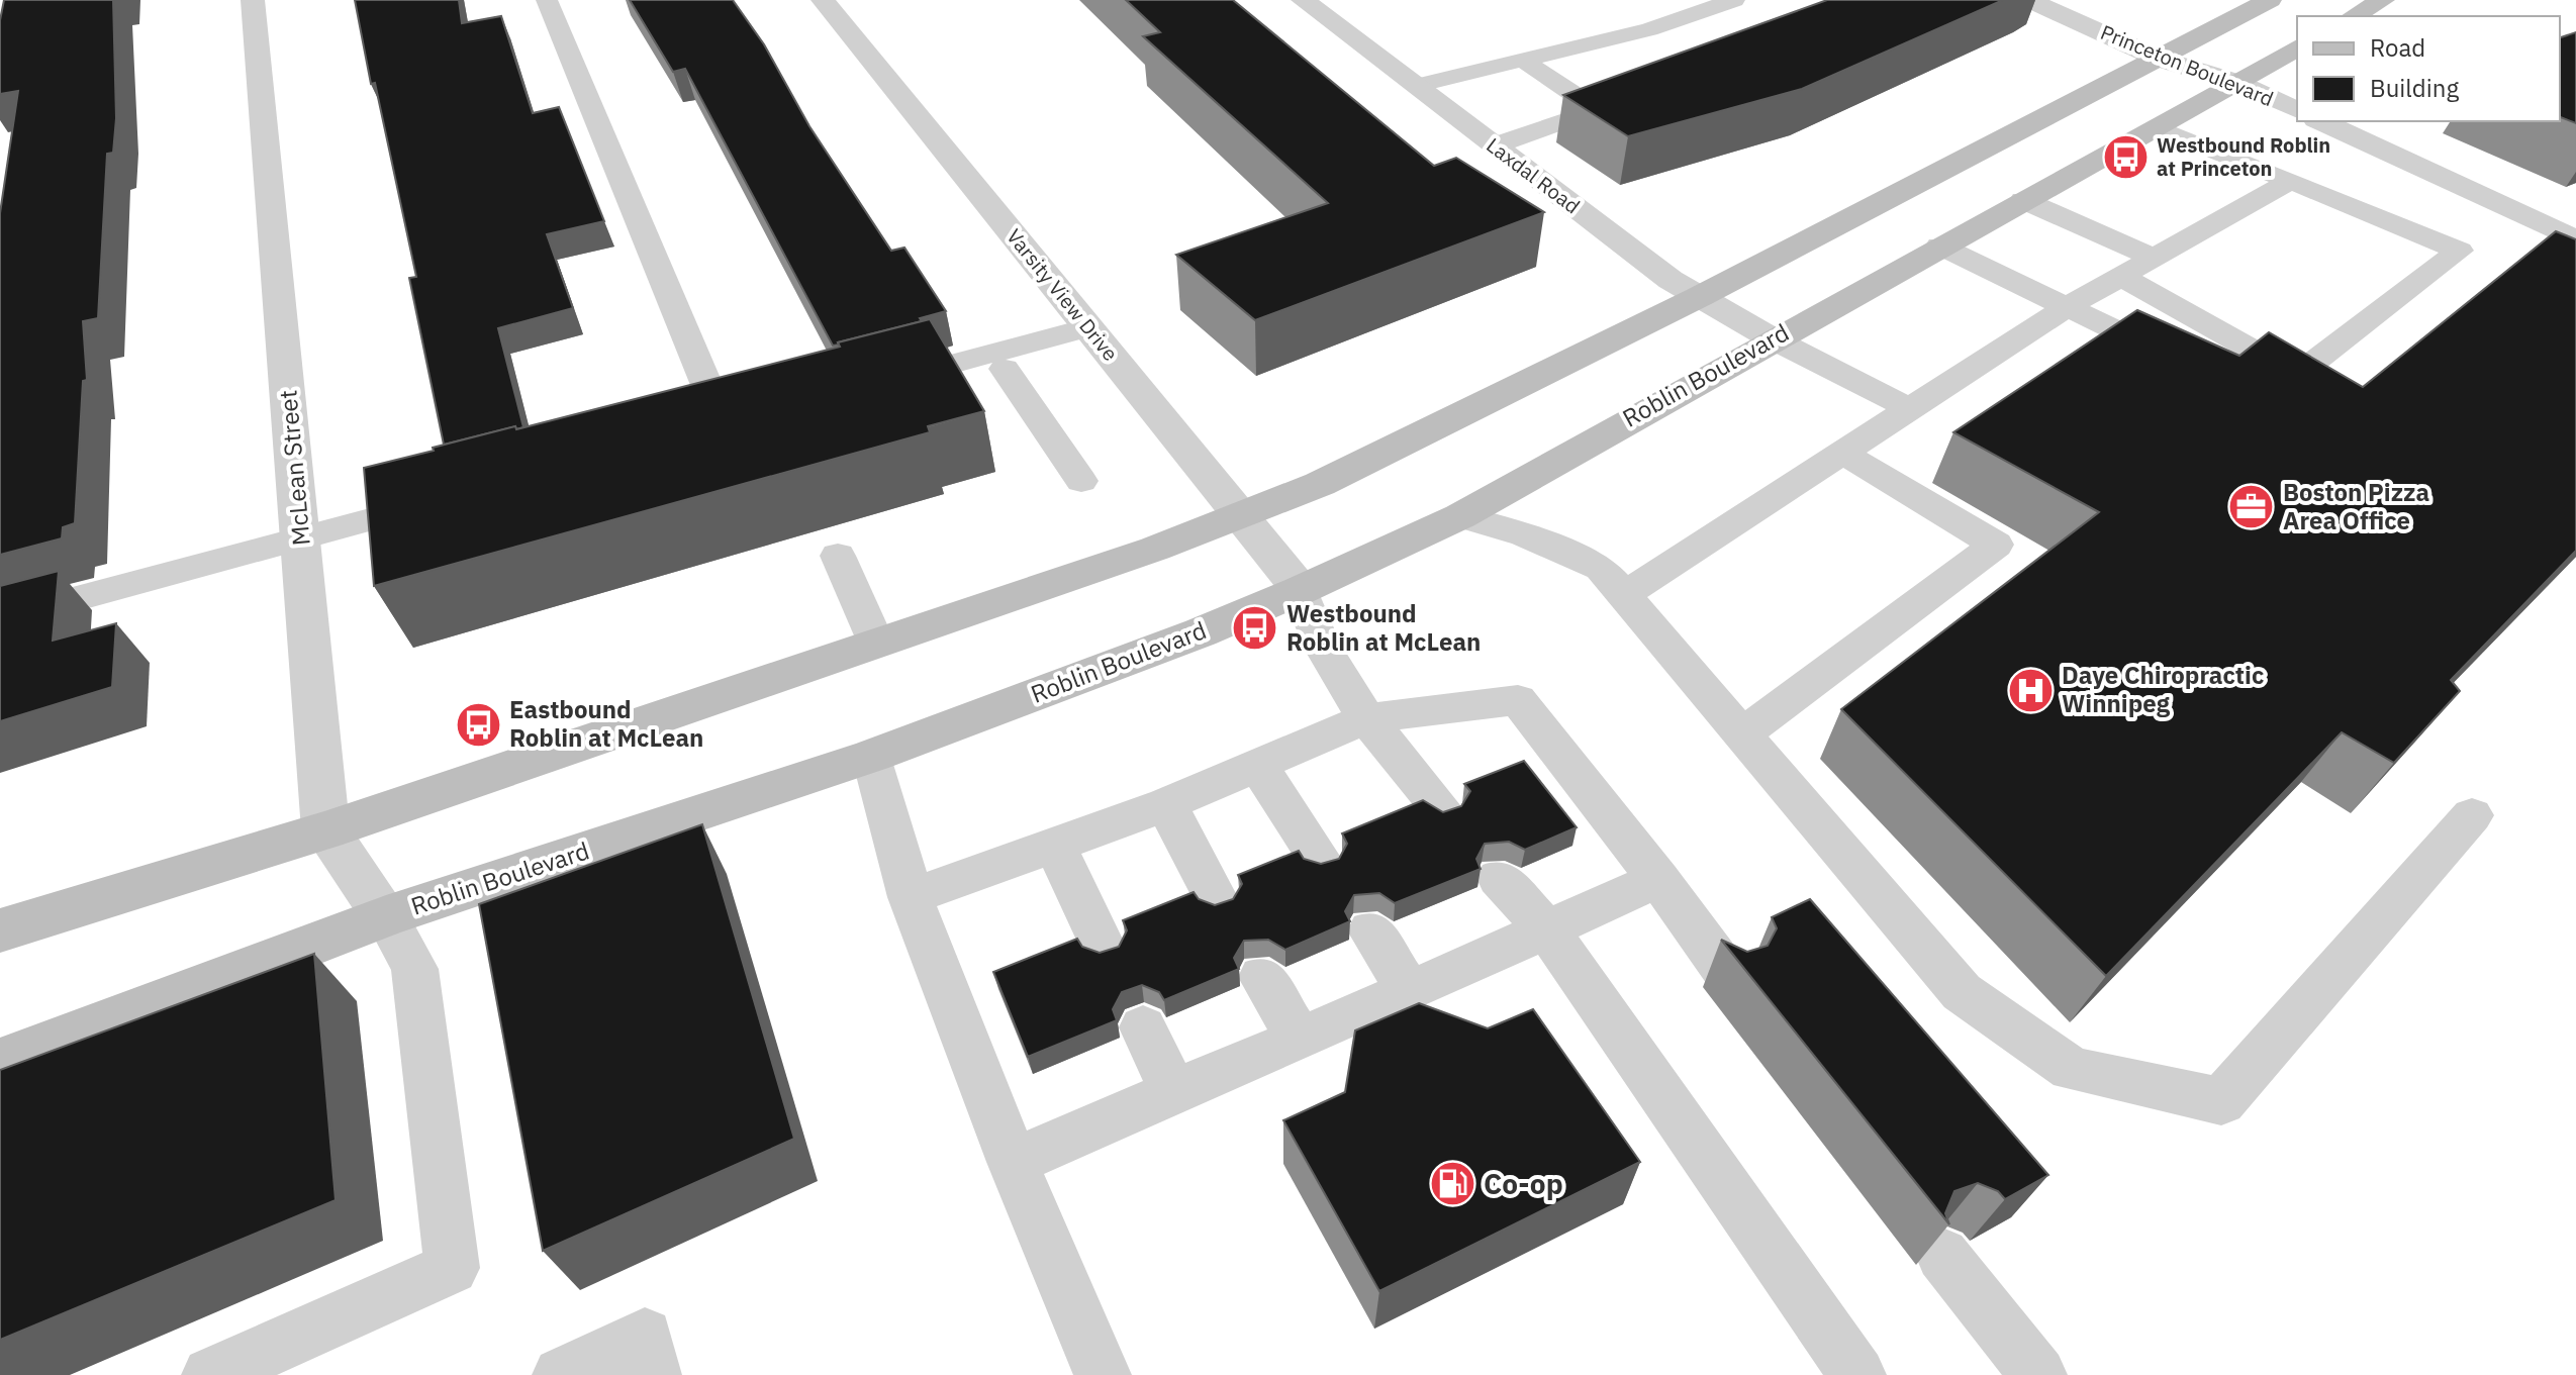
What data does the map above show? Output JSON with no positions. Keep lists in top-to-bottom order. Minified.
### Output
{"streets":{"main road":["Roblin Boulevard"],"street":["Princeton Boulevard","Laxdal Road","Varsity View Drive","McLean Street"]},"crossings":[["Princeton Boulevard","Roblin Boulevard"],["Laxdal Road","Roblin Boulevard"],["Varsity View Drive","Roblin Boulevard"]],"places":{"bus stop":["Westbound Roblin at Princeton","Westbound Roblin at McLean","Eastbound Roblin at McLean"],"office":["Boston Pizza Area Office"],"hospital":["Daye Chiropractic Winnipeg"],"fuel station":["Co-op"]},"legend":["Road","Building"]}
